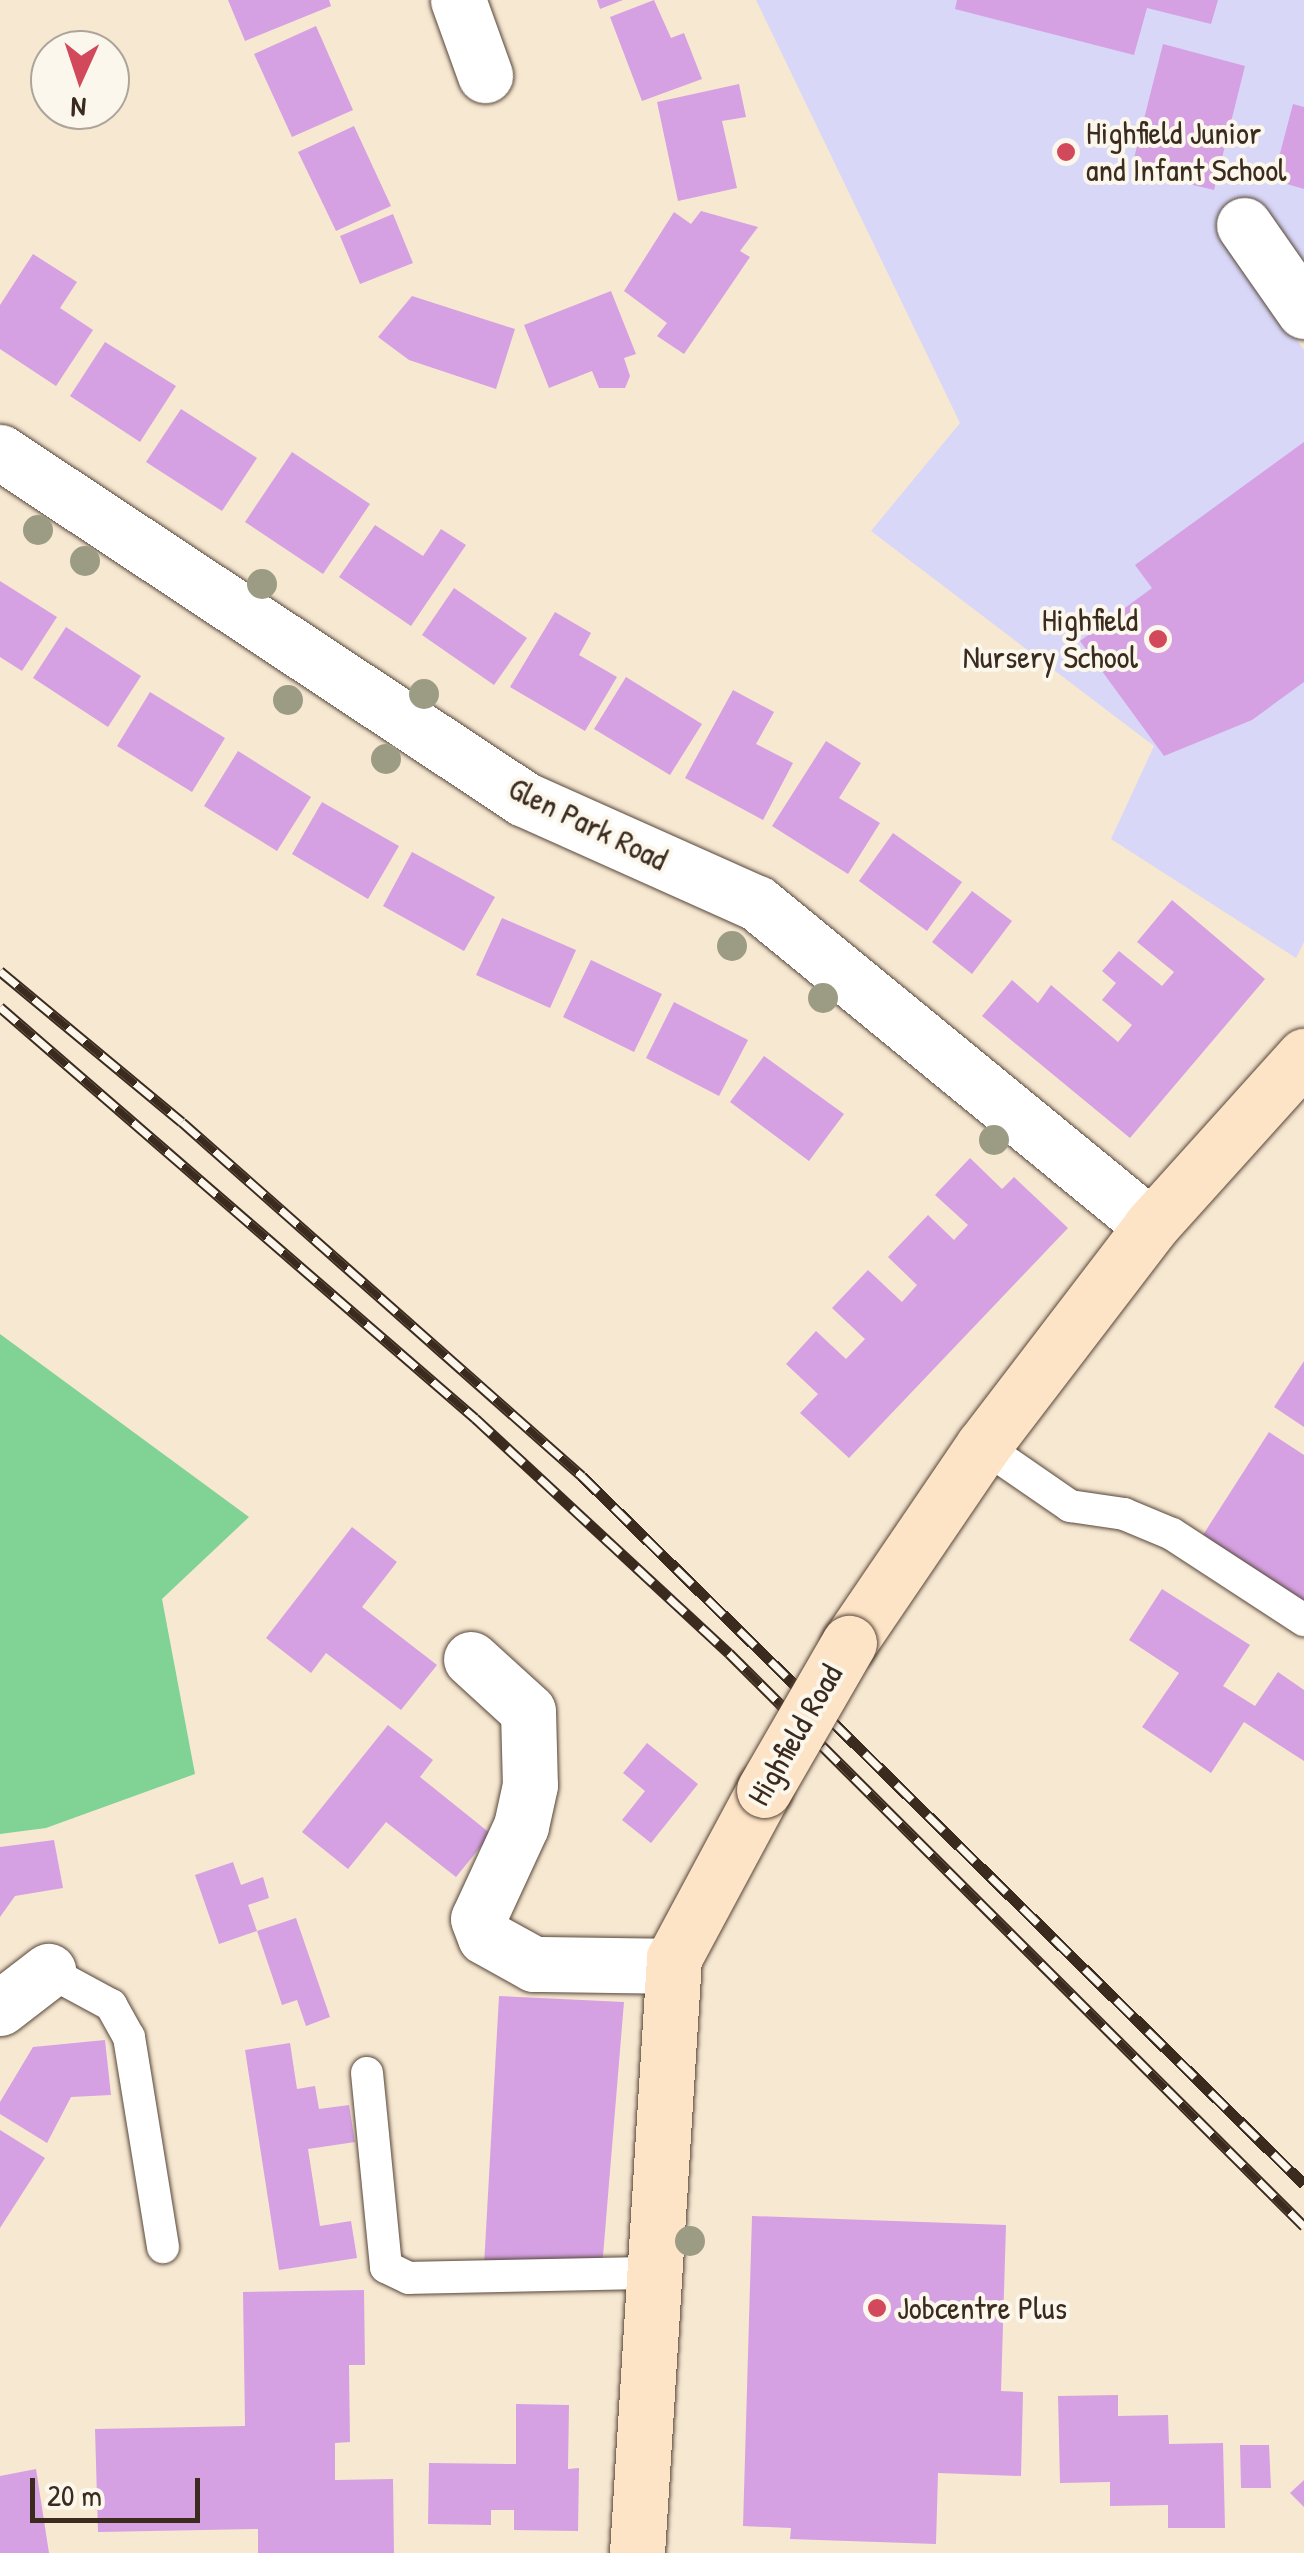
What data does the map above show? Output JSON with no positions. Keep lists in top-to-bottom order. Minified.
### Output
{"streets":{"main road":["Highfield Road"],"street":["Glen Park Road"]},"crossings":[["Glen Park Road","Highfield Road"]],"places":["Highfield Junior and Infant School","Highfield Nursery School","Jobcentre Plus"],"scale_bar":"20 m","north":"bottom"}
